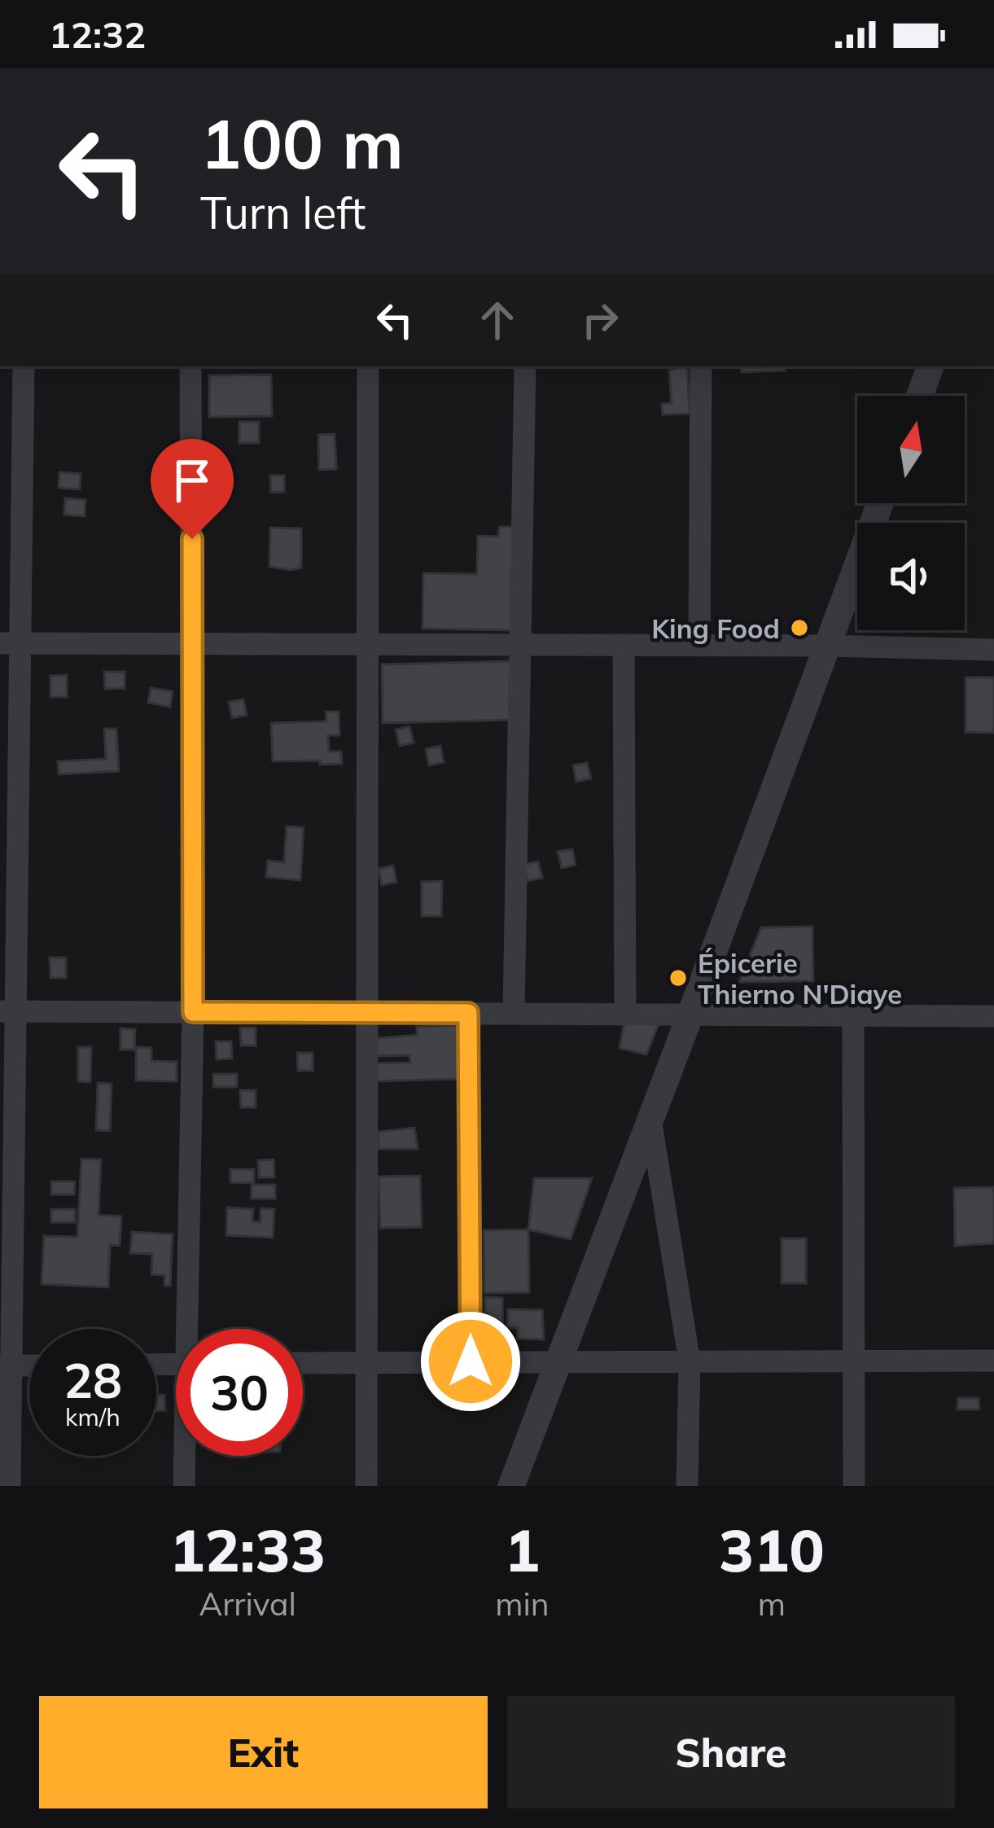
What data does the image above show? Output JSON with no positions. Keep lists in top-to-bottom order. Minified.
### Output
{"places":["King Food","Épicerie Thierno N'Diaye"],"north":"top","page":{"status":"12:32","turn":["100 m","Turn left"],"speed":"28 km/h","limit":"30","eta":["12:33","Arrival","1","min","310","m"],"buttons":["Exit","Share"]}}
